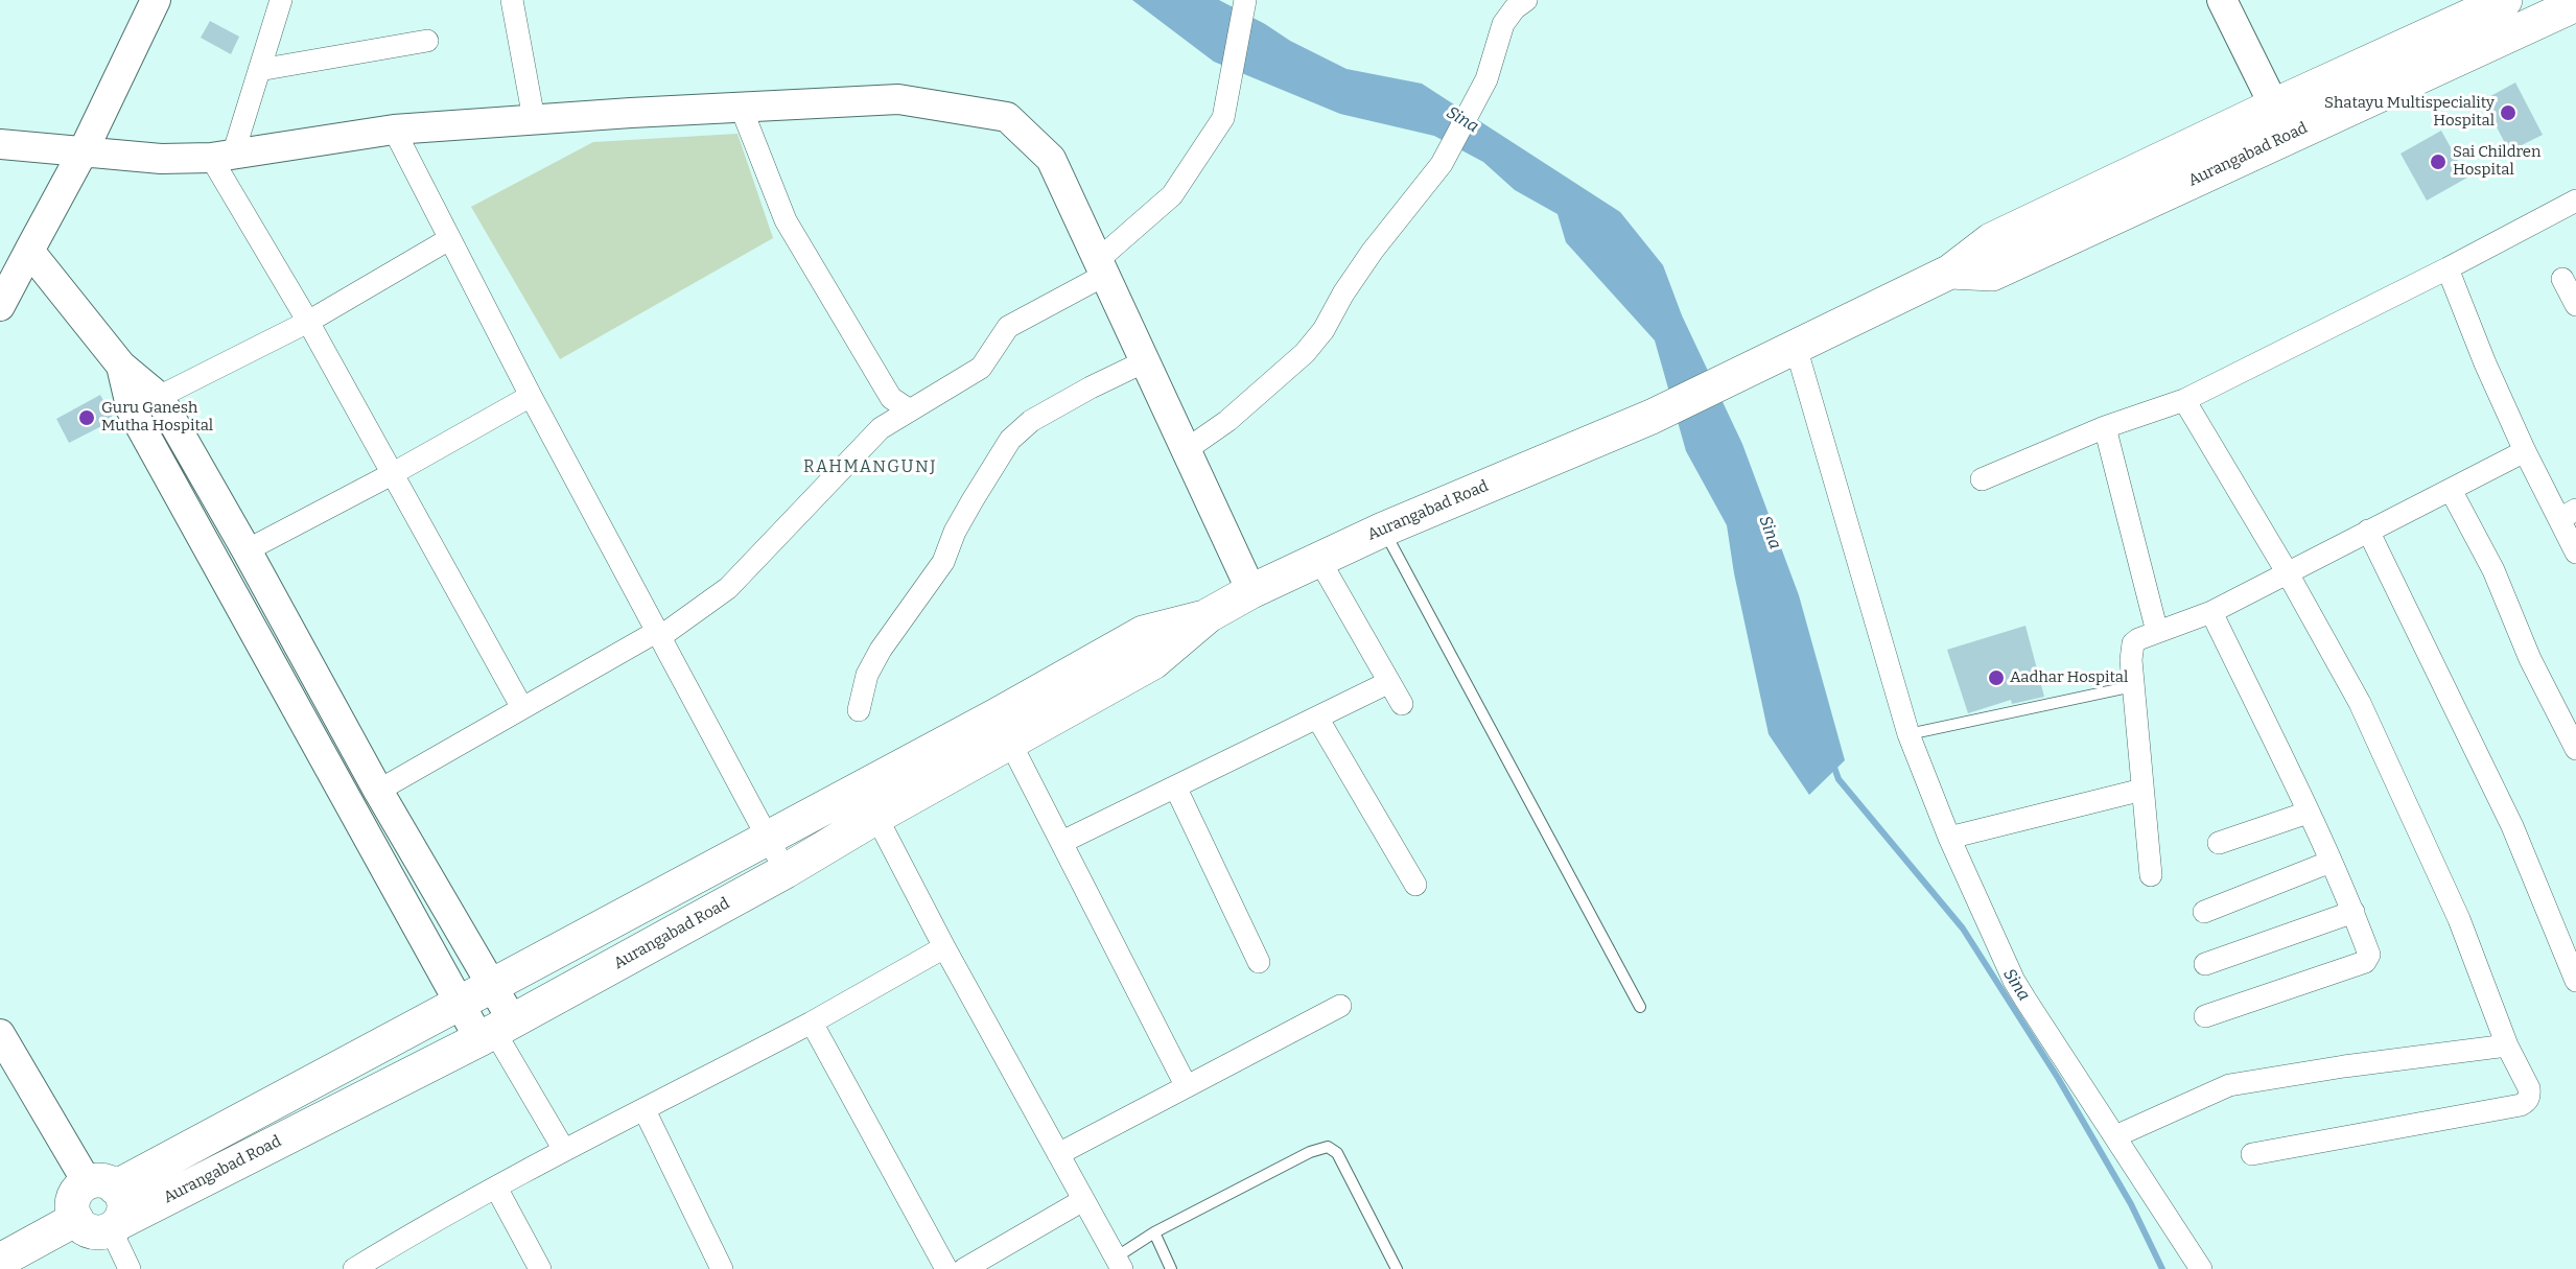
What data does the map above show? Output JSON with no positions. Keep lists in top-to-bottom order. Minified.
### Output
{"streets":{"main road":["Aurangabad Road"]},"districts":["RAHMANGUNJ"],"water":["Sina"],"places":["Shatayu Multispeciality Hospital","Sai Children Hospital","Guru Ganesh Mutha Hospital","Aadhar Hospital"]}
